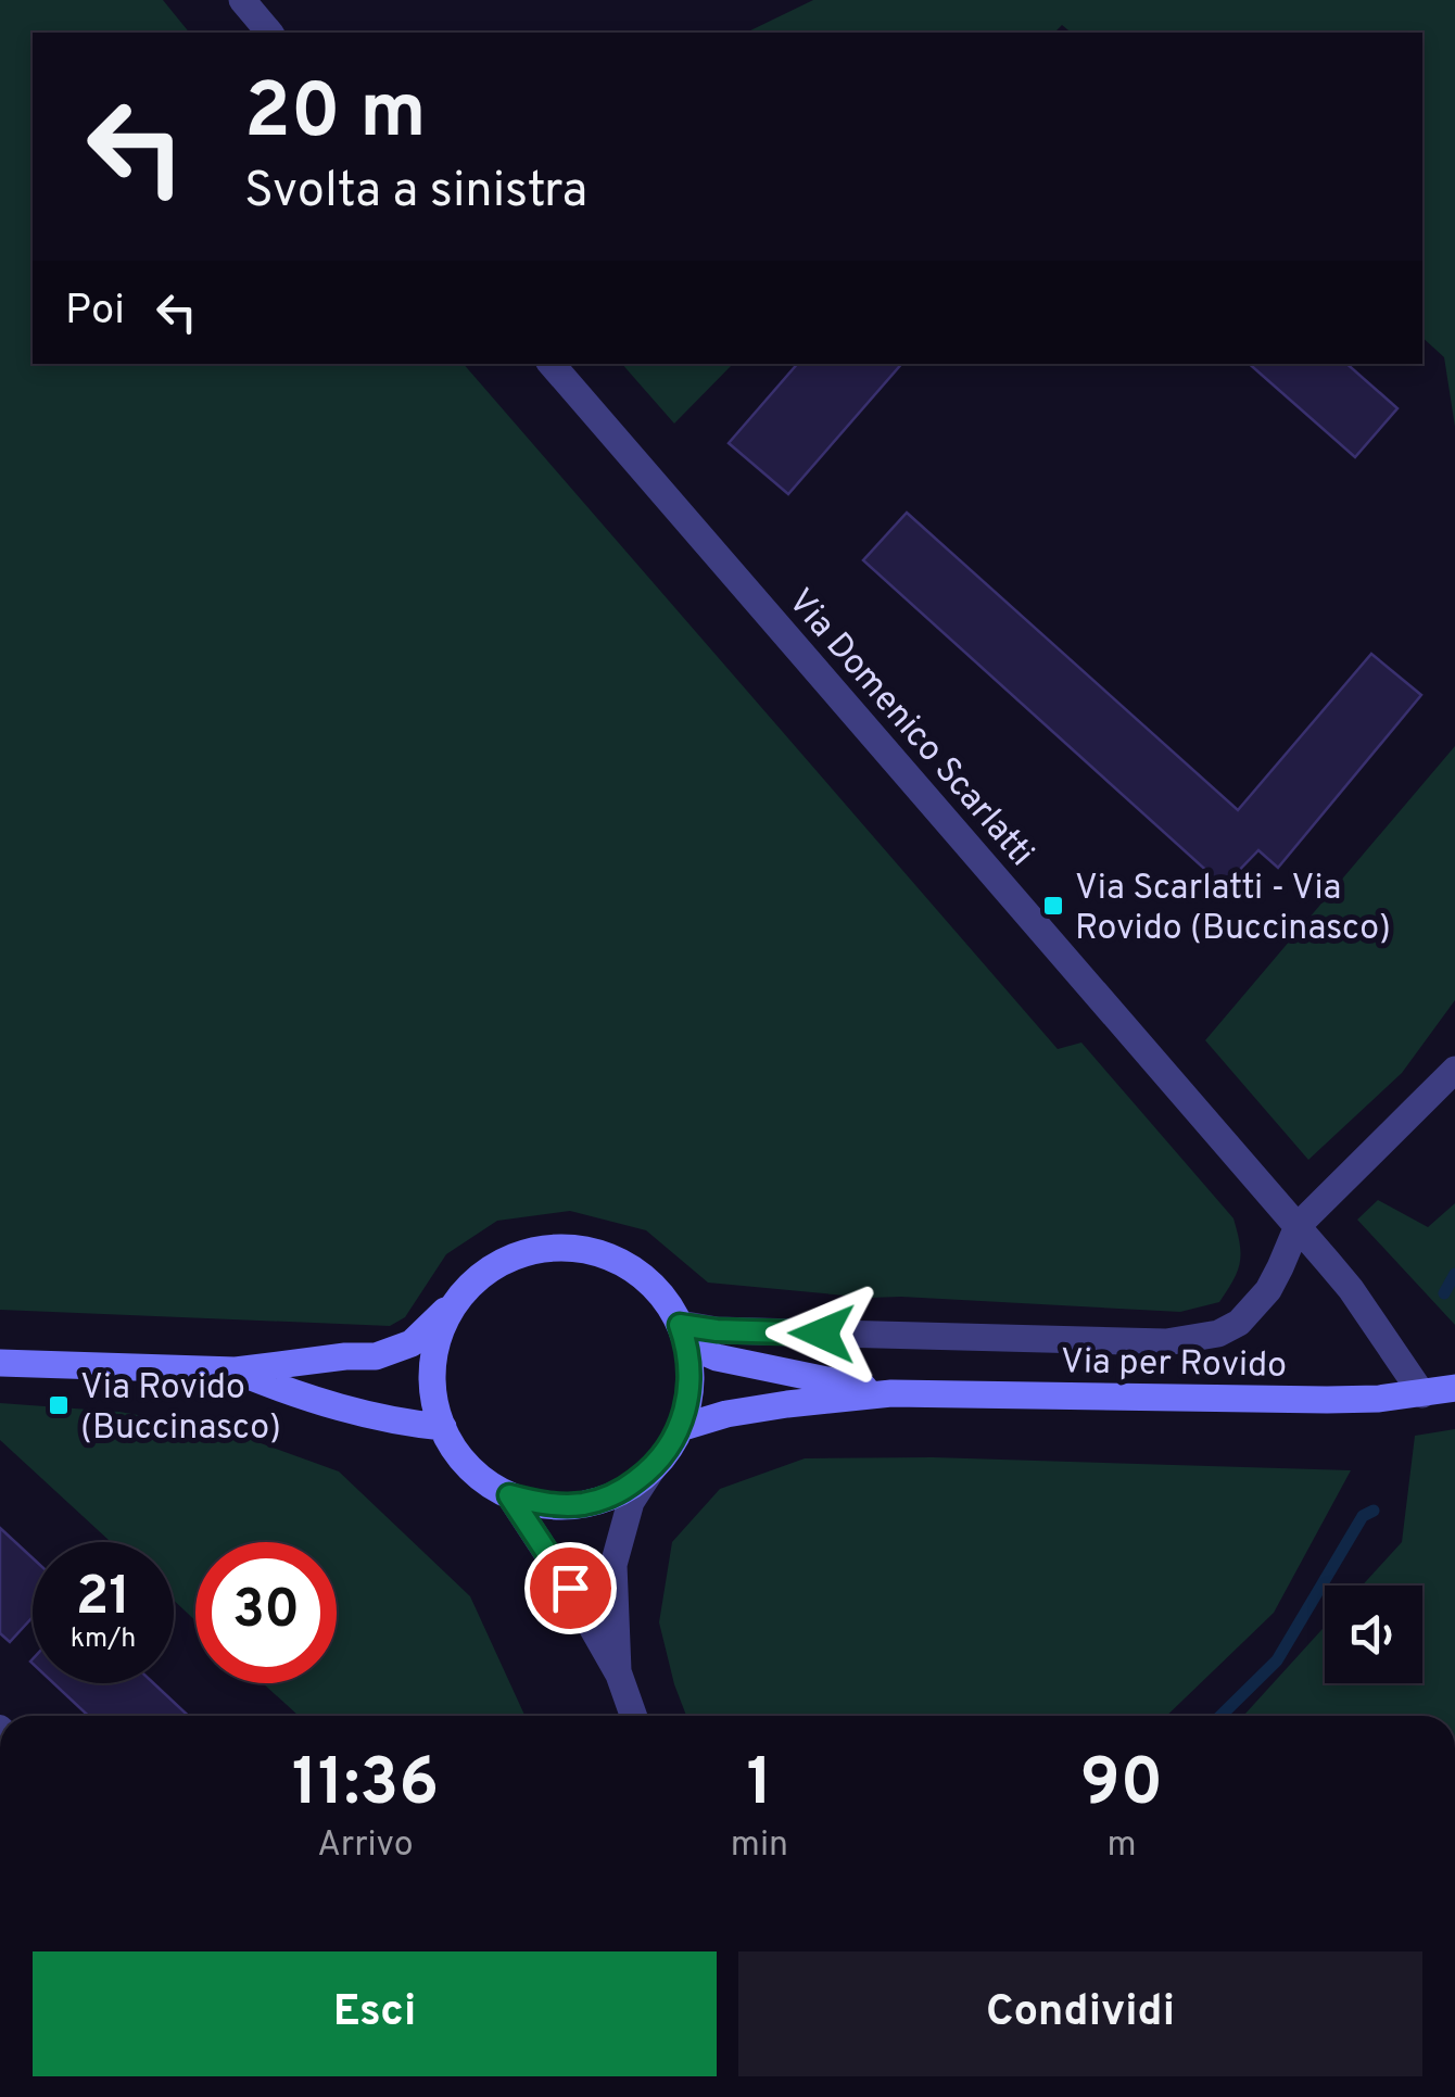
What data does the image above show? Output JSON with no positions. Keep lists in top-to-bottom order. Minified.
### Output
{"streets":{"street":["Via Domenico Scarlatti","Via per Rovido"]},"crossings":[["Via Domenico Scarlatti","Via per Rovido"]],"places":{"transit":["Via Scarlatti - Via Rovido (Buccinasco)","Via Rovido (Buccinasco)"]},"page":{"turn":["20 m","Svolta a sinistra"],"then":"Poi","speed":"21 km/h","limit":"30","eta":["11:36","Arrivo","1","min","90","m"],"buttons":["Esci","Condividi"]}}
